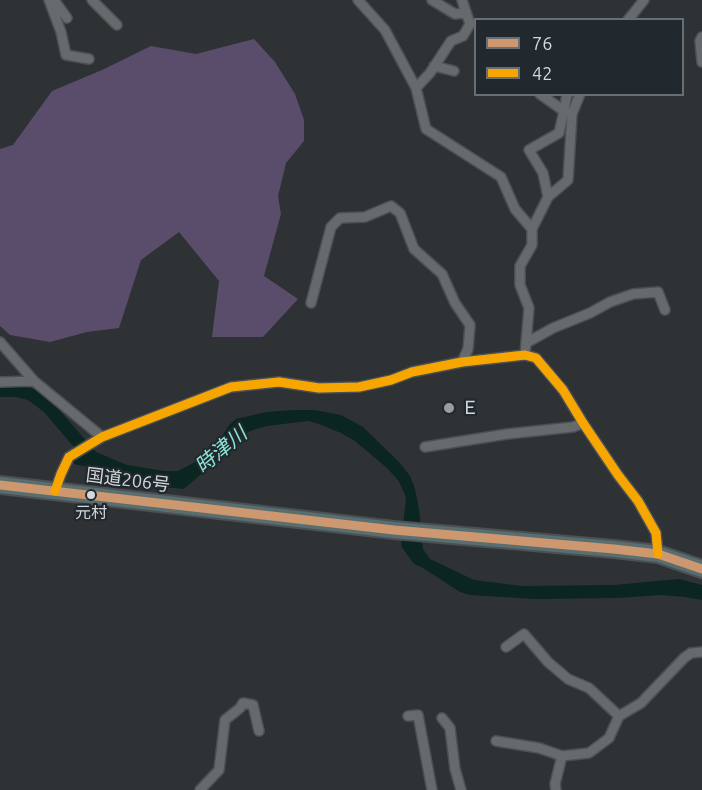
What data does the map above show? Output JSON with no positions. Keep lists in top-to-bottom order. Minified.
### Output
{"streets":{"highway":["国道206号"]},"water":["時津川"],"places":["Ｅ","元村"],"lines":["transit line 42","transit line 76"],"legend":["76","42"]}
